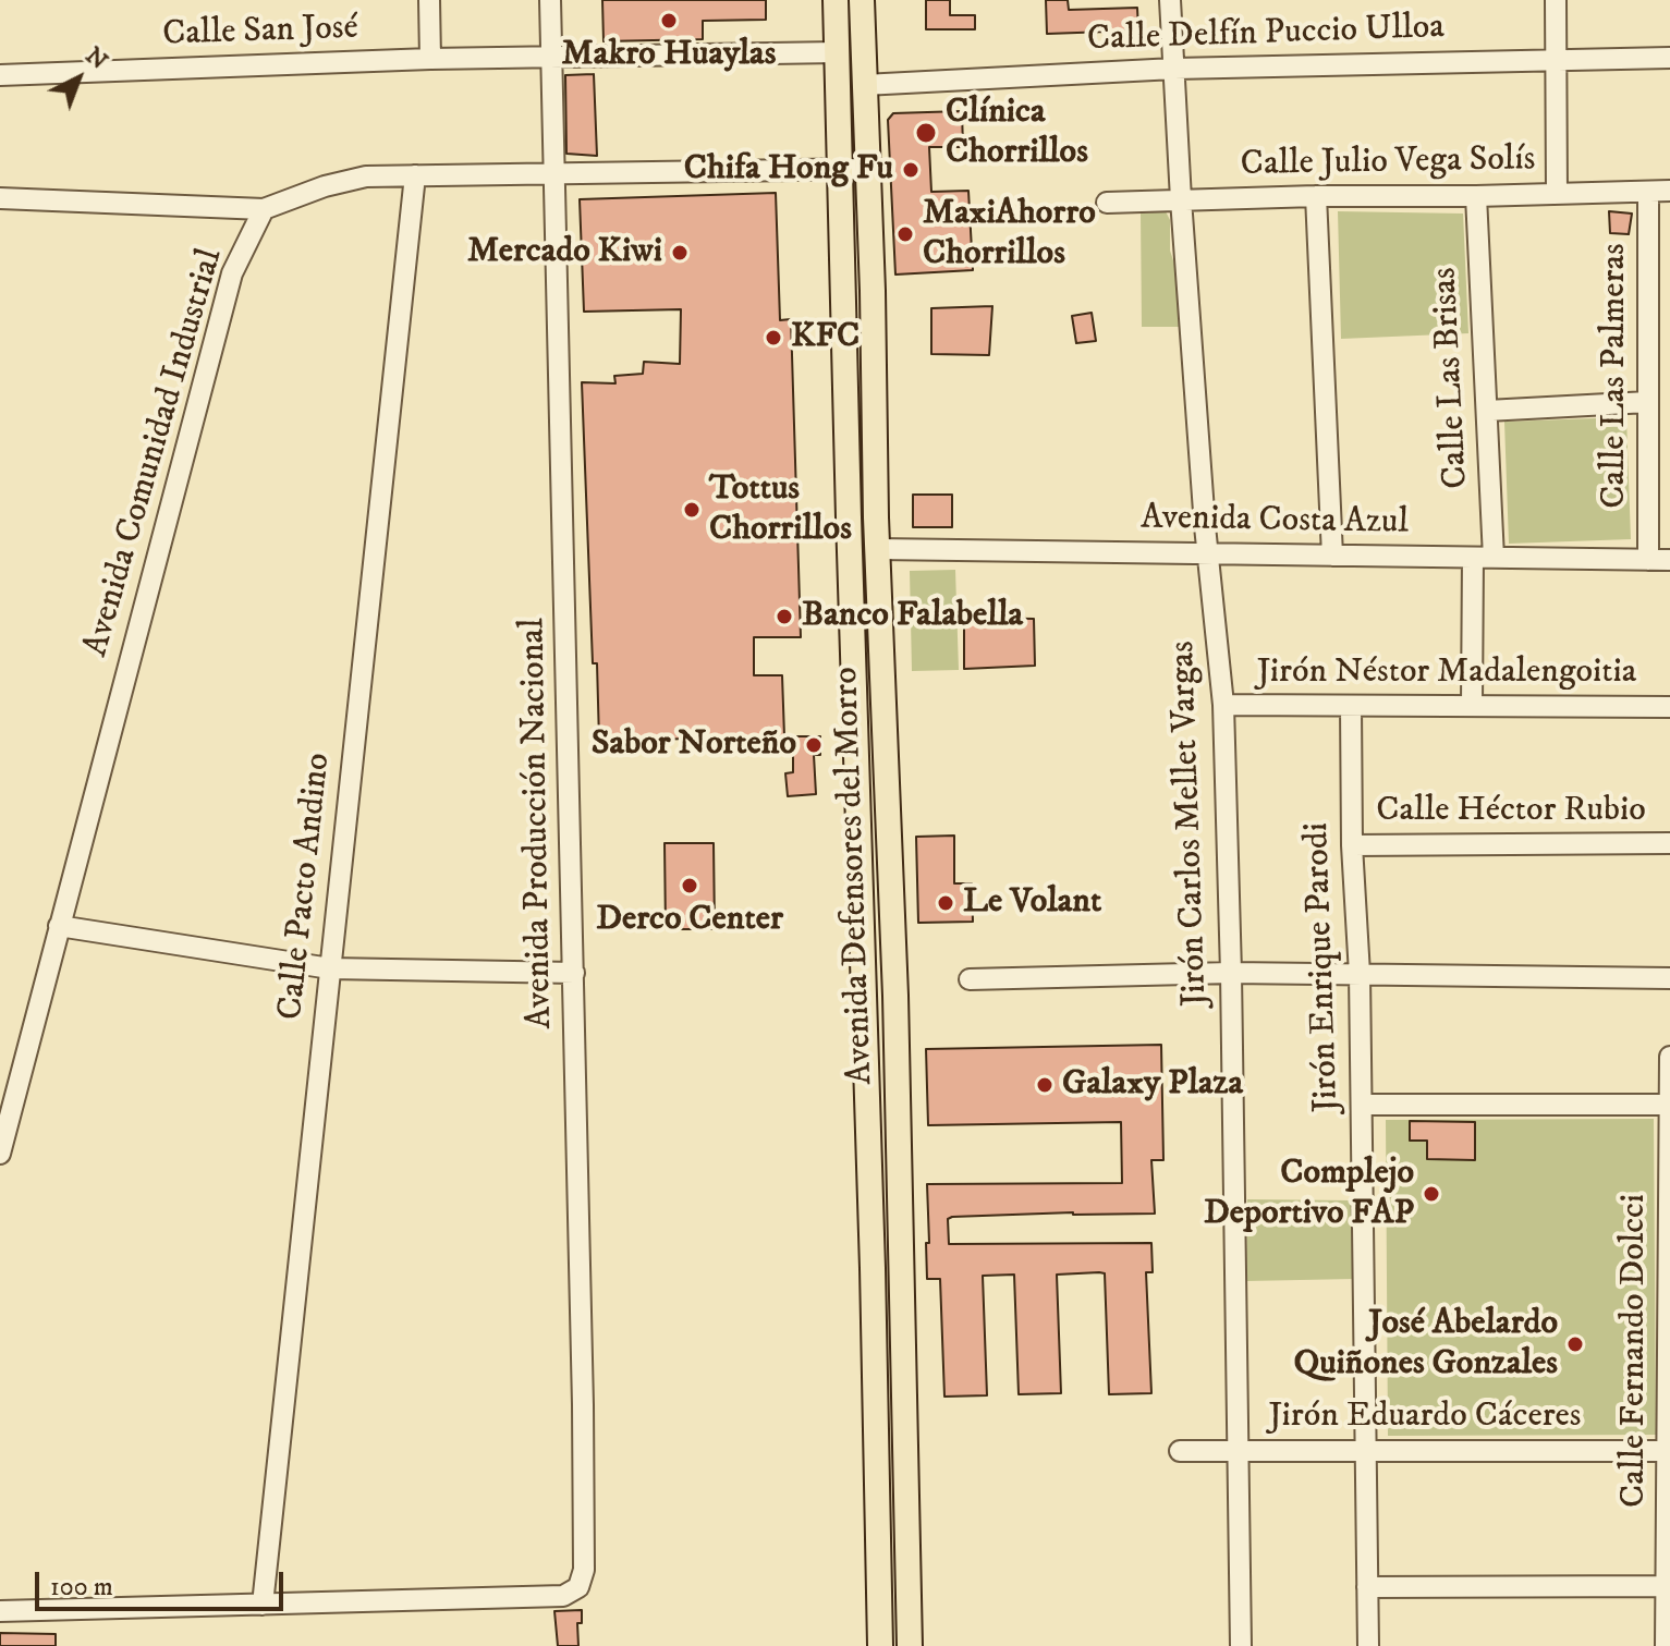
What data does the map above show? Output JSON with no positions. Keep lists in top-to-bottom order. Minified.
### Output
{"streets":{"main road":["Avenida Defensores del Morro"],"street":["Calle San José","Calle Delfín Puccio Ulloa","Calle Julio Vega Solís","Calle Las Palmeras","Calle Las Brisas","Avenida Comunidad Industrial","Avenida Costa Azul","Jirón Néstor Madalengoitia","Calle Héctor Rubio","Avenida Producción Nacional","Jirón Carlos Mellet Vargas","Calle Pacto Andino","Jirón Enrique Parodi","Calle Fernando Dolcci","Jirón Eduardo Cáceres"]},"crossings":[["Calle San José","Avenida Producción Nacional"],["Calle San José","Avenida Defensores del Morro"],["Calle Delfín Puccio Ulloa","Jirón Carlos Mellet Vargas"],["Calle Delfín Puccio Ulloa","Avenida Defensores del Morro"],["Calle Julio Vega Solís","Calle Las Palmeras"],["Calle Julio Vega Solís","Calle Las Brisas"],["Calle Julio Vega Solís","Jirón Carlos Mellet Vargas"],["Calle Las Palmeras","Avenida Costa Azul"],["Calle Las Brisas","Avenida Costa Azul"],["Calle Las Brisas","Jirón Néstor Madalengoitia"],["Avenida Costa Azul","Jirón Carlos Mellet Vargas"],["Avenida Costa Azul","Avenida Defensores del Morro"],["Jirón Néstor Madalengoitia","Jirón Carlos Mellet Vargas"],["Jirón Néstor Madalengoitia","Jirón Enrique Parodi"],["Calle Héctor Rubio","Jirón Enrique Parodi"],["Avenida Producción Nacional","Calle Pacto Andino"],["Jirón Carlos Mellet Vargas","Jirón Eduardo Cáceres"],["Jirón Enrique Parodi","Jirón Eduardo Cáceres"],["Calle Fernando Dolcci","Jirón Eduardo Cáceres"]],"places":["Makro Huaylas","Clínica Chorrillos","Chifa Hong Fu","MaxiAhorro Chorrillos","Mercado Kiwi","KFC","Tottus Chorrillos","Banco Falabella","Sabor Norteño","Derco Center","Le Volant","Galaxy Plaza","Complejo Deportivo FAP","José Abelardo Quiñones Gonzales"],"scale_bar":"100 m","north":"top right"}
